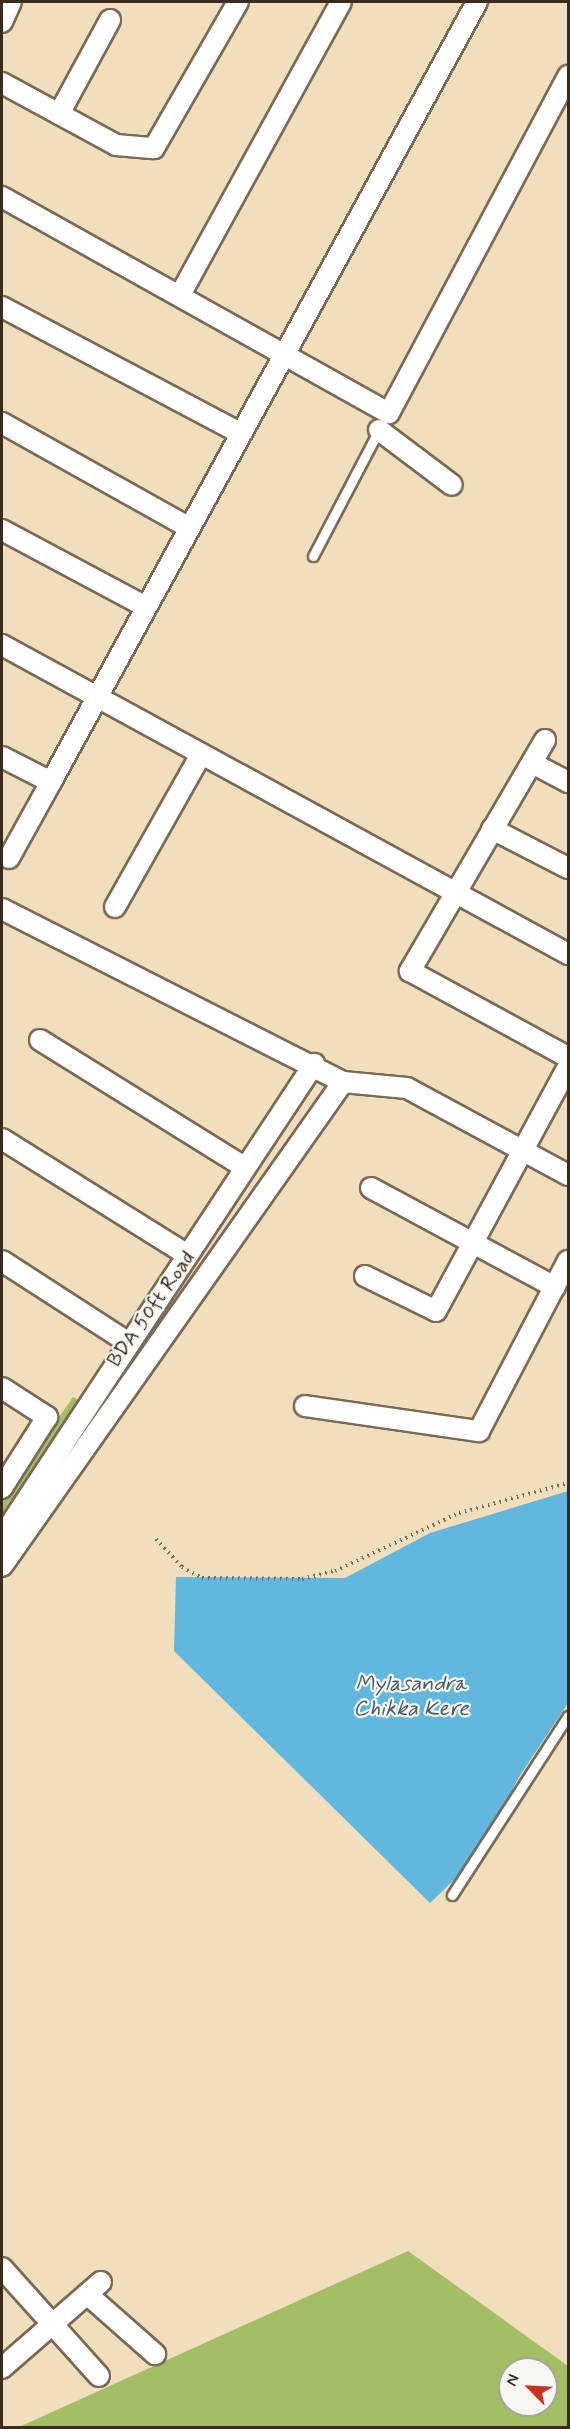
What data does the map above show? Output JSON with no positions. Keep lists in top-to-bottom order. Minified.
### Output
{"streets":{"street":["BDA 50ft Road"]},"water":["Mylasandra Chikka Kere"],"north":"top left"}
